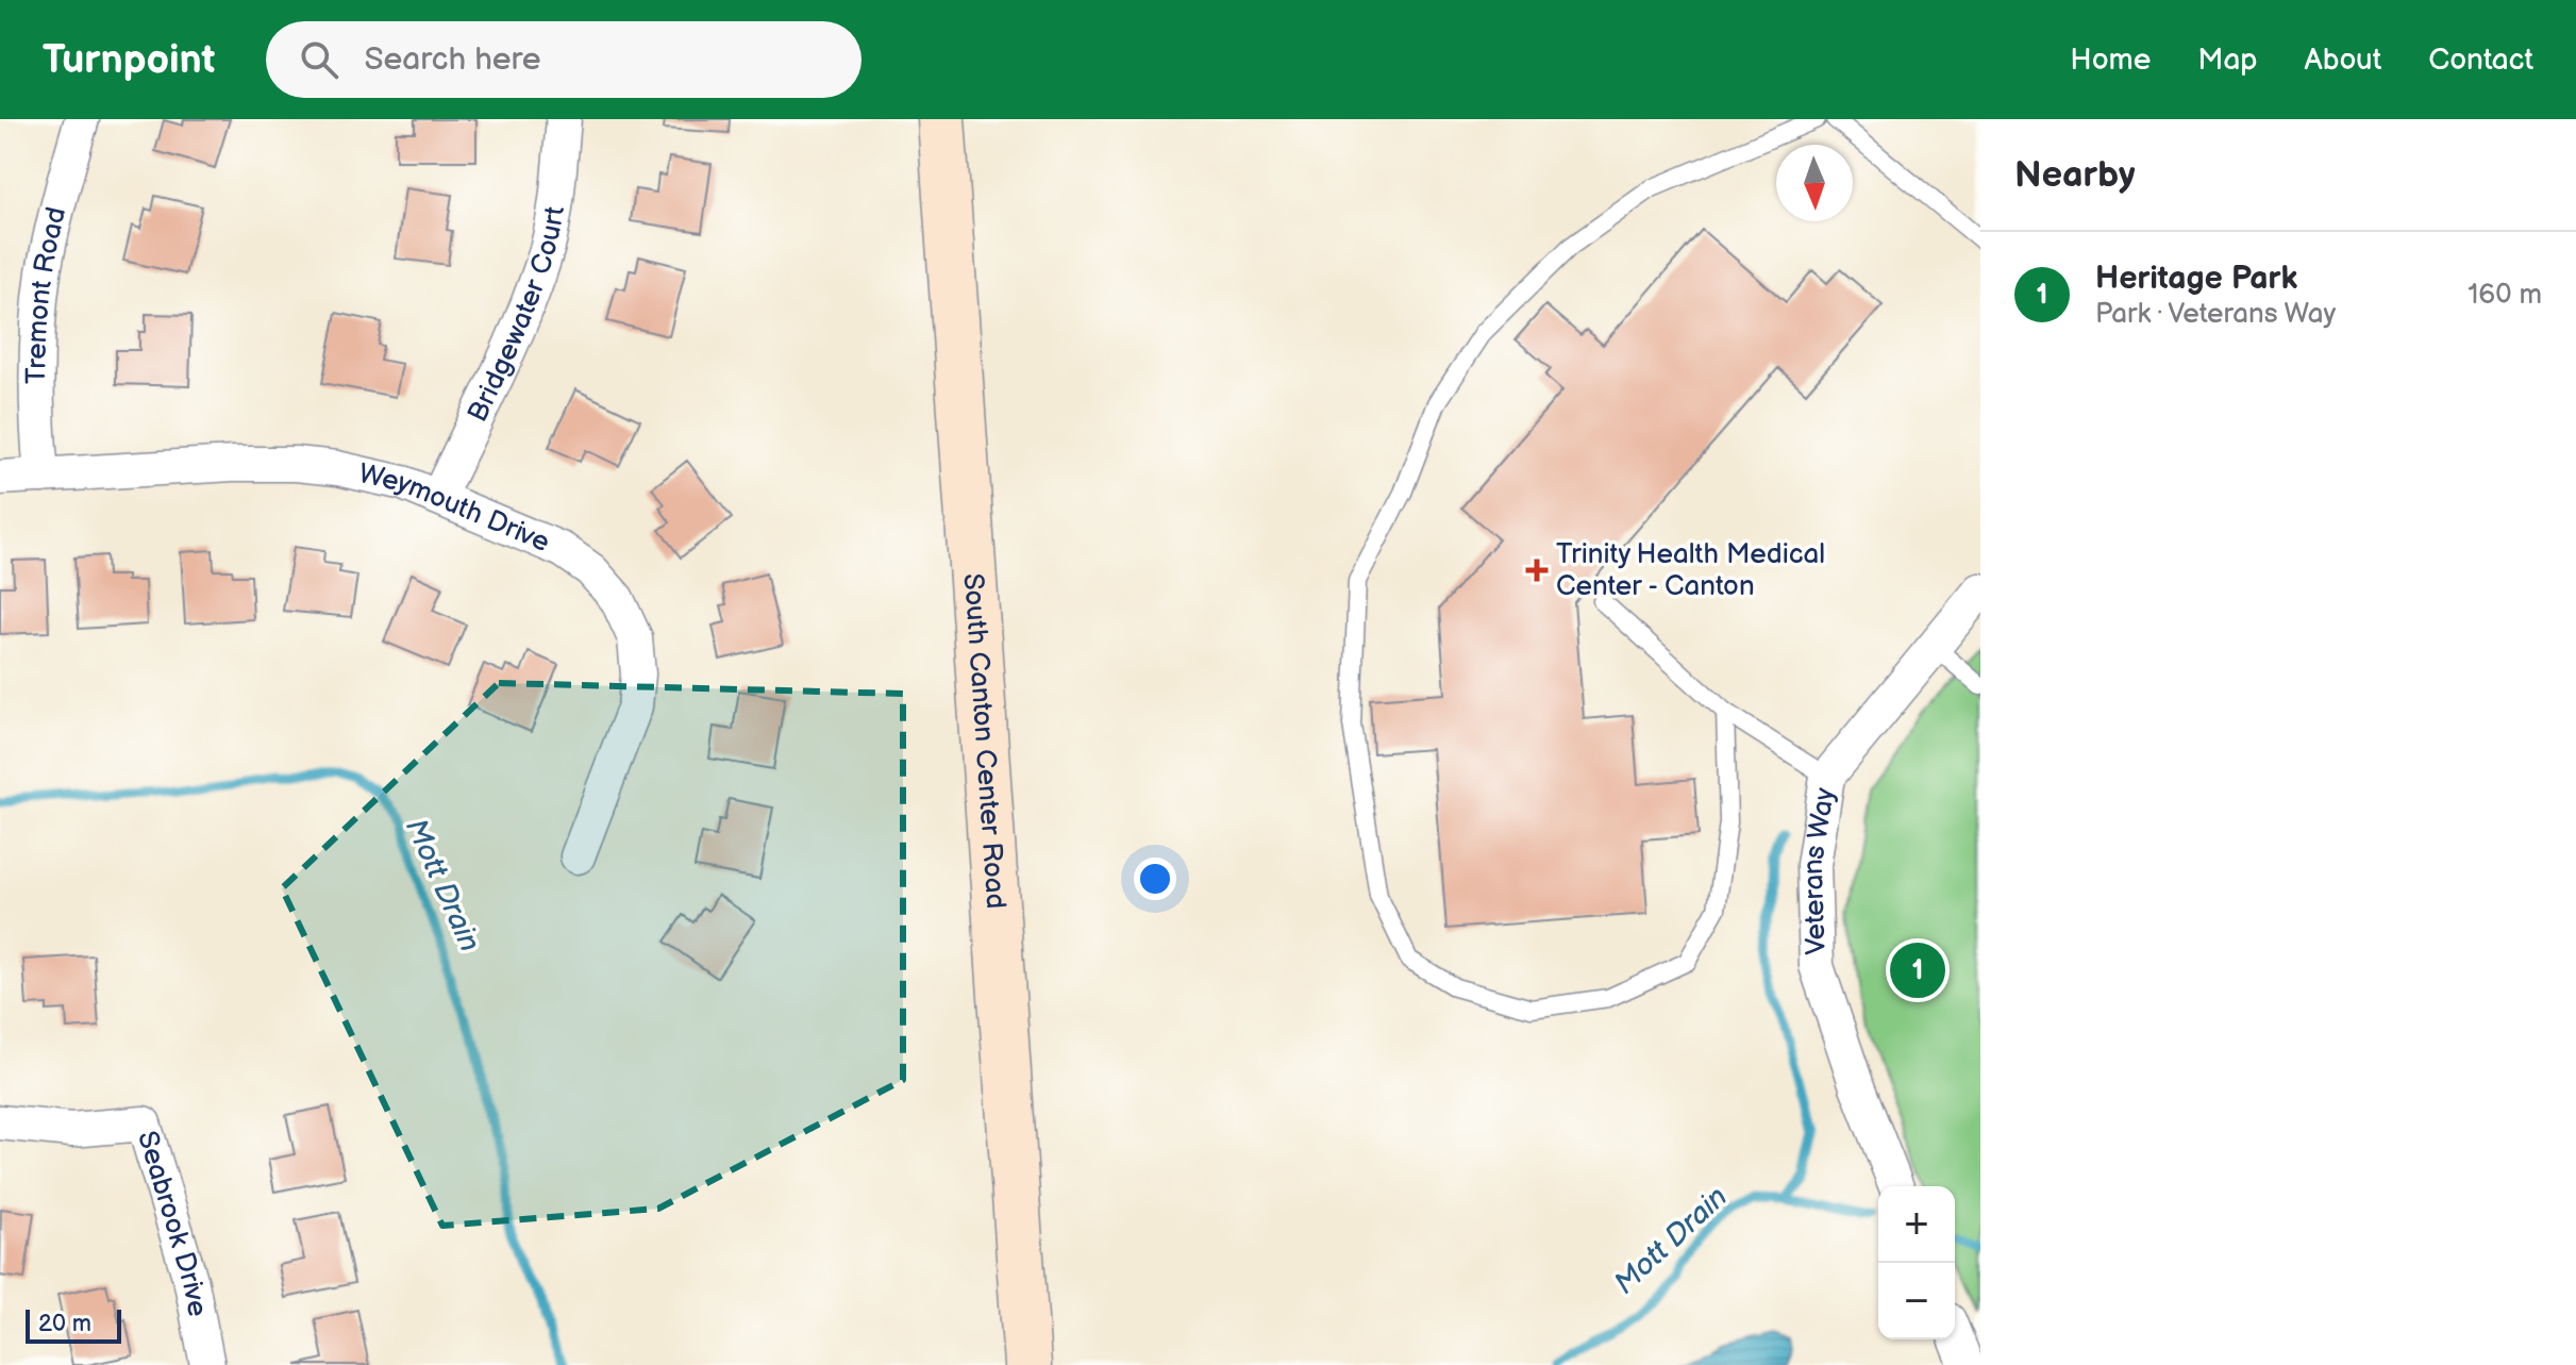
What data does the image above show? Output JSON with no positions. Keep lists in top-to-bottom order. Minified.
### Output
{"streets":{"main road":["South Canton Center Road"],"street":["Tremont Road","Bridgewater Court","Weymouth Drive","Veterans Way","Seabrook Drive"]},"crossings":[["Tremont Road","Weymouth Drive"],["Bridgewater Court","Weymouth Drive"]],"water":["Mott Drain"],"places":{"health":["Trinity Health Medical Center - Canton"]},"scale_bar":"20 m","north":"bottom","page":{"header":"Turnpoint","search":"Search here","nav":["Home","Map","About","Contact"],"heading":"Nearby","list":[{"mark":"1","name":"Heritage Park","note":"Park · Veterans Way","value":"160 m"}],"pins":"1","map_buttons":["+","−"],"scale":"20 m"}}
